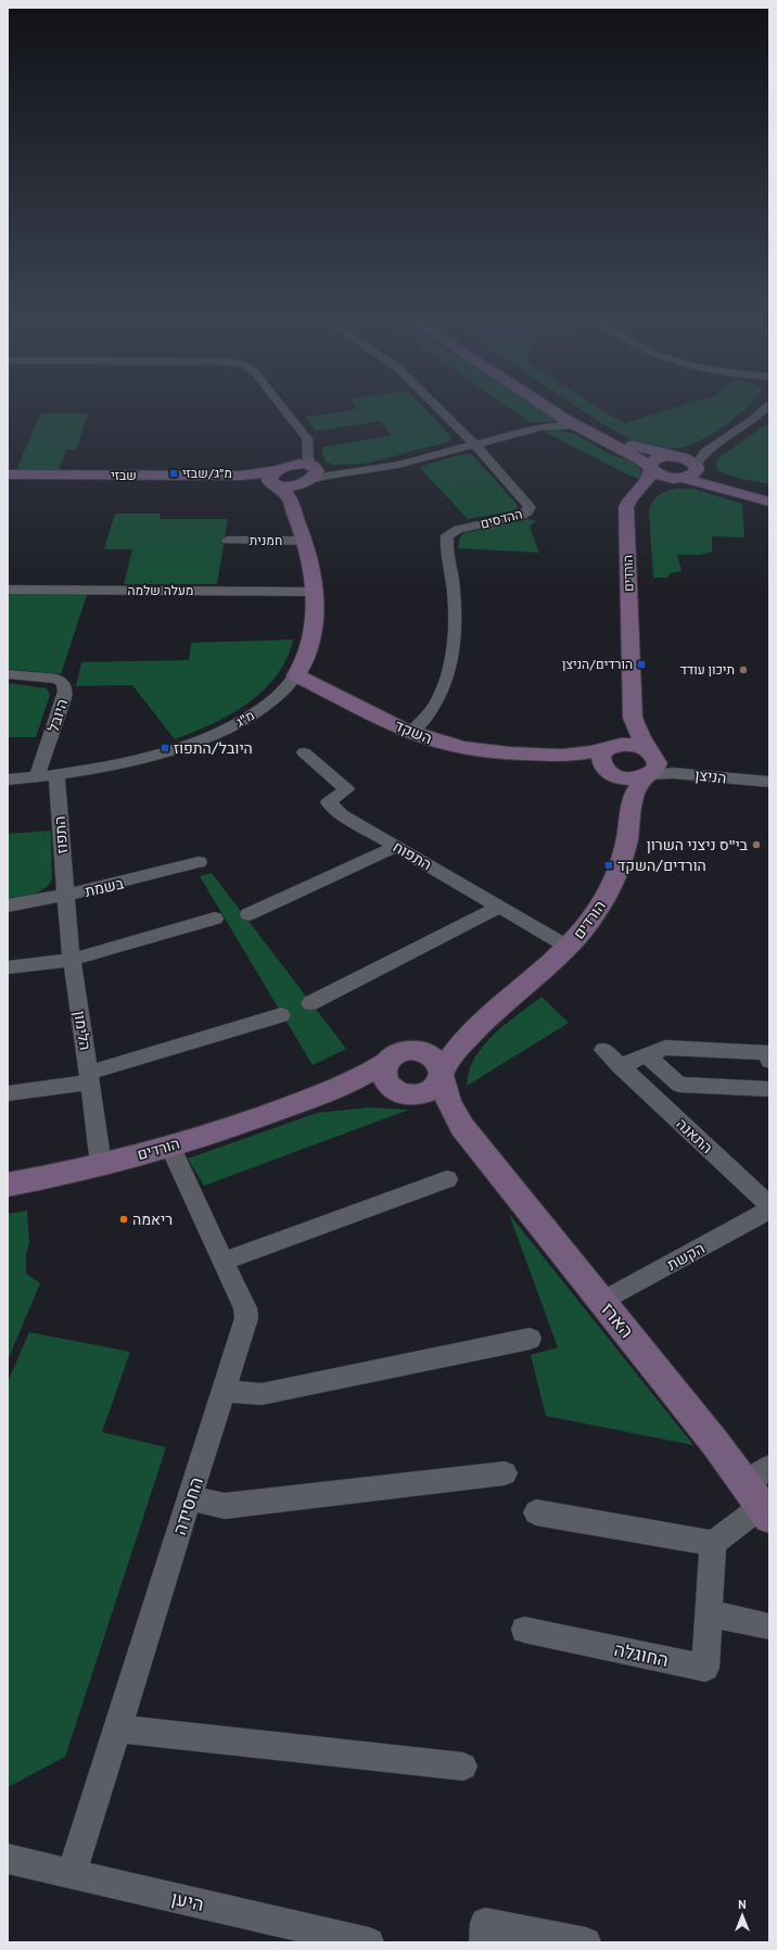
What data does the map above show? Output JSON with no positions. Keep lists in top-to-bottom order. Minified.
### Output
{"streets":{"street":["שבזי","ההדסים","חמנית","הורדים","מעלה שלמה","היובל","מ\"ג","השקד","הניצן","התפוז","התפוח","בשמת","הלימון","התאנה","הקשת","הארז","החסידה","החוגלה","היען"]},"crossings":[["שבזי","מ\"ג"],["ההדסים","השקד"],["חמנית","מ\"ג"],["הורדים","השקד"],["הורדים","הניצן"],["הורדים","התפוח"],["הורדים","הלימון"],["הורדים","הארז"],["הורדים","החסידה"],["מעלה שלמה","מ\"ג"],["היובל","מ\"ג"],["מ\"ג","השקד"],["מ\"ג","התפוז"],["השקד","הניצן"],["התפוז","בשמת"],["התפוז","הלימון"],["בשמת","הלימון"],["הקשת","הארז"],["החסידה","היען"]],"places":{"transit":["מ״ג/שבזי","הורדים/הניצן","היובל/התפוז","הורדים/השקד"],"other":["תיכון עודד","בי\"ס ניצני השרון","ריאמה"]},"north":"top"}
